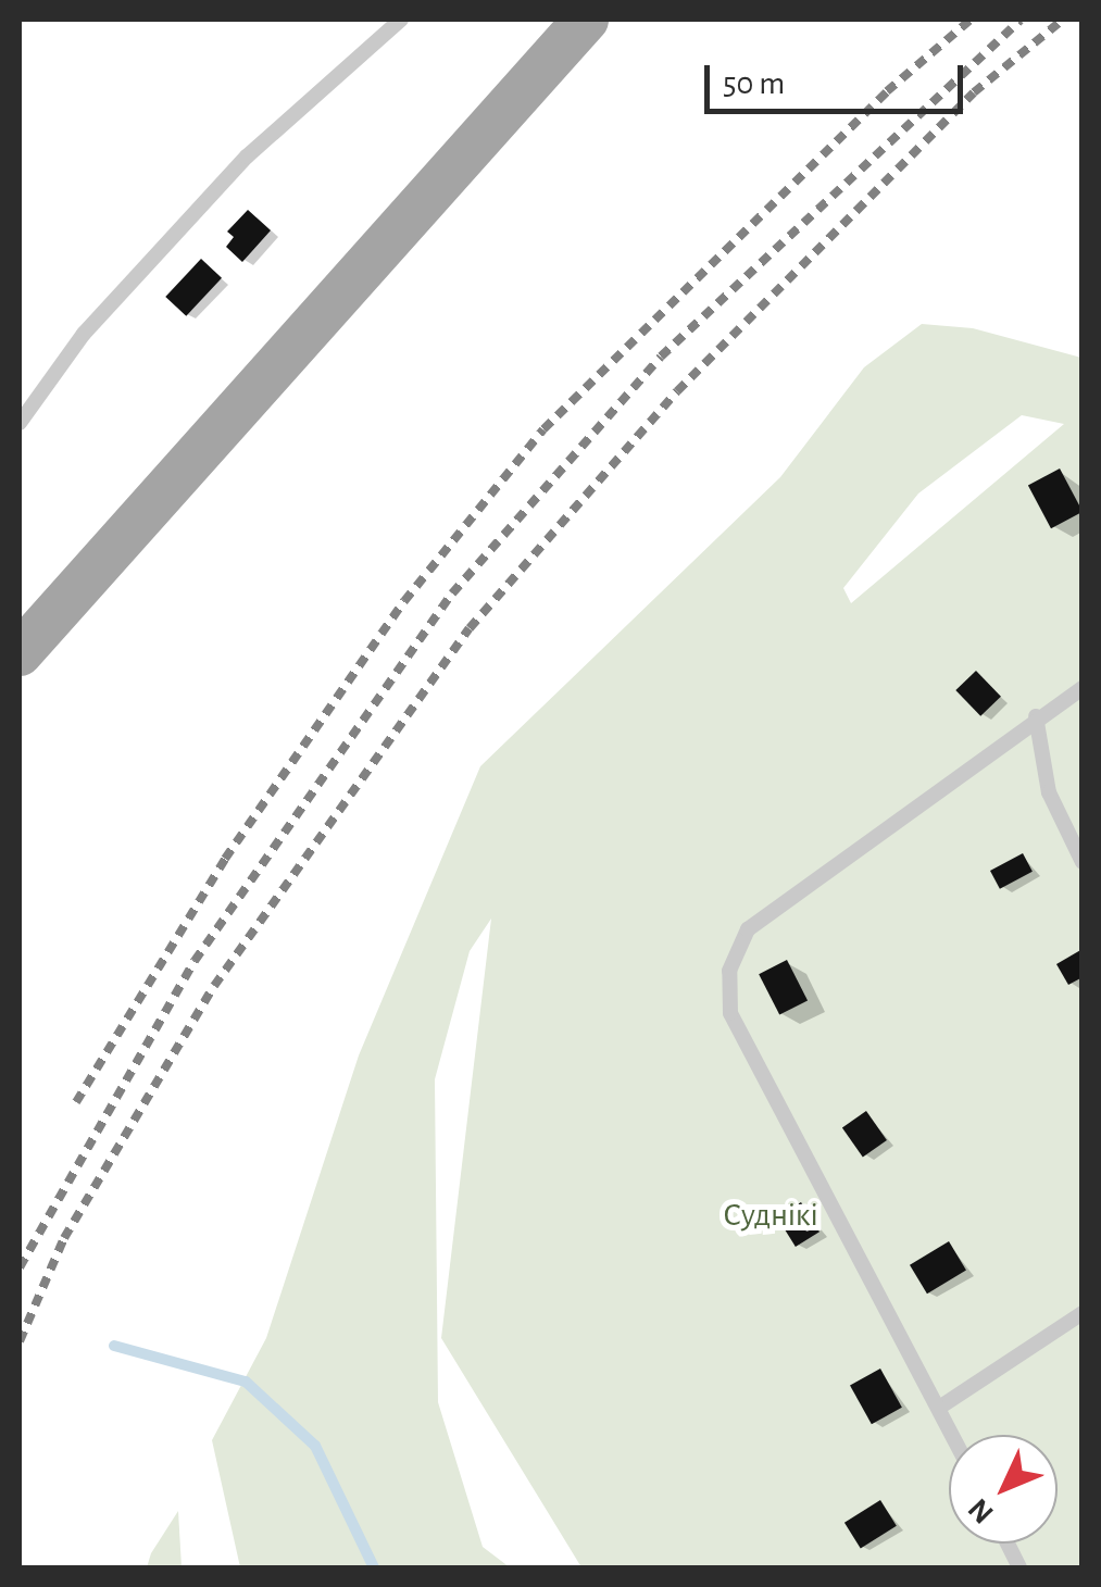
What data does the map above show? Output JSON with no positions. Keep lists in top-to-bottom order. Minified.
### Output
{"parks":["Суднікі"],"scale_bar":"50 m","north":"bottom left"}
